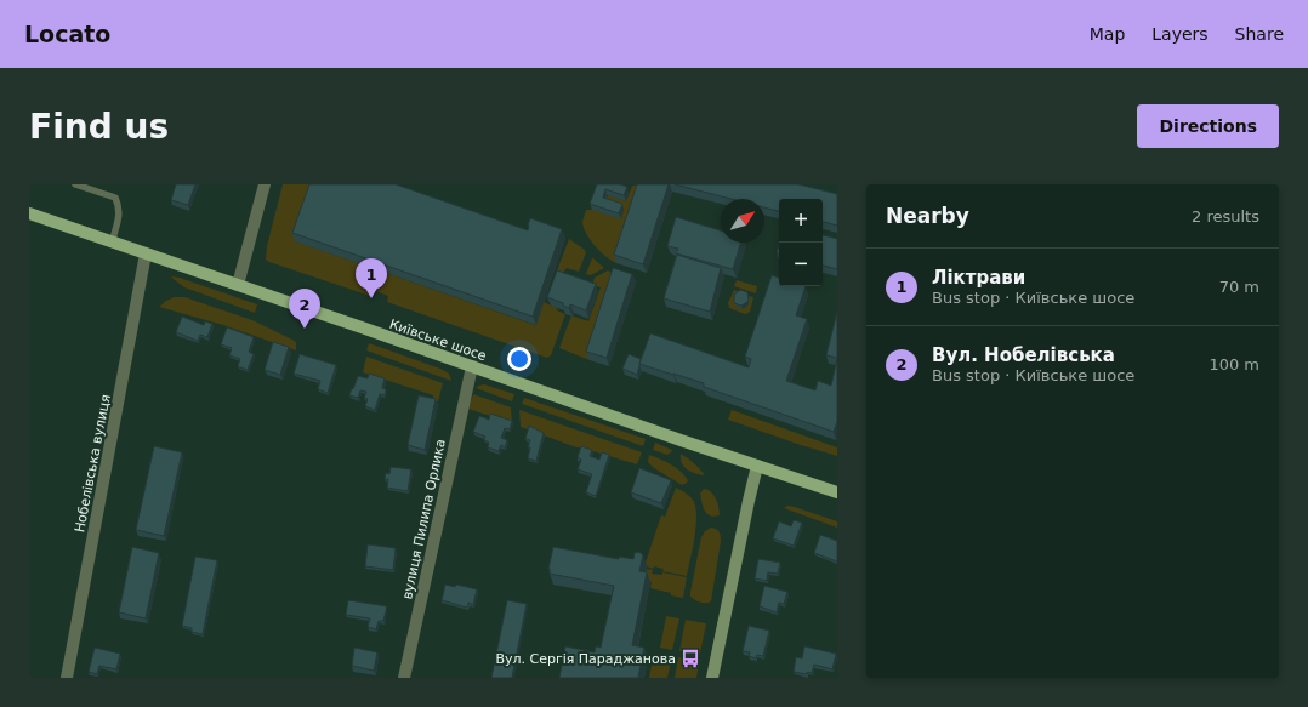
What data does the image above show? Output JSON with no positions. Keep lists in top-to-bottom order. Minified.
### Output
{"streets":{"main road":["Київське шосе"],"street":["Нобелівська вулиця","вулиця Пилипа Орлика"]},"crossings":[["Київське шосе","Нобелівська вулиця"],["Київське шосе","вулиця Пилипа Орлика"]],"places":{"bus stop":["Вул. Сергія Параджанова"]},"north":"top right","page":{"header":"Locato","nav":["Map","Layers","Share"],"buttons":"Directions","title":"Find us","heading":["Nearby","2 results"],"map_buttons":["+","−"],"list":[{"mark":"1","name":"Ліктрави","note":"Bus stop · Київське шосе","value":"70 m"},{"mark":"2","name":"Вул. Нобелівська","note":"Bus stop · Київське шосе","value":"100 m"}],"pins":["1","2"]}}
